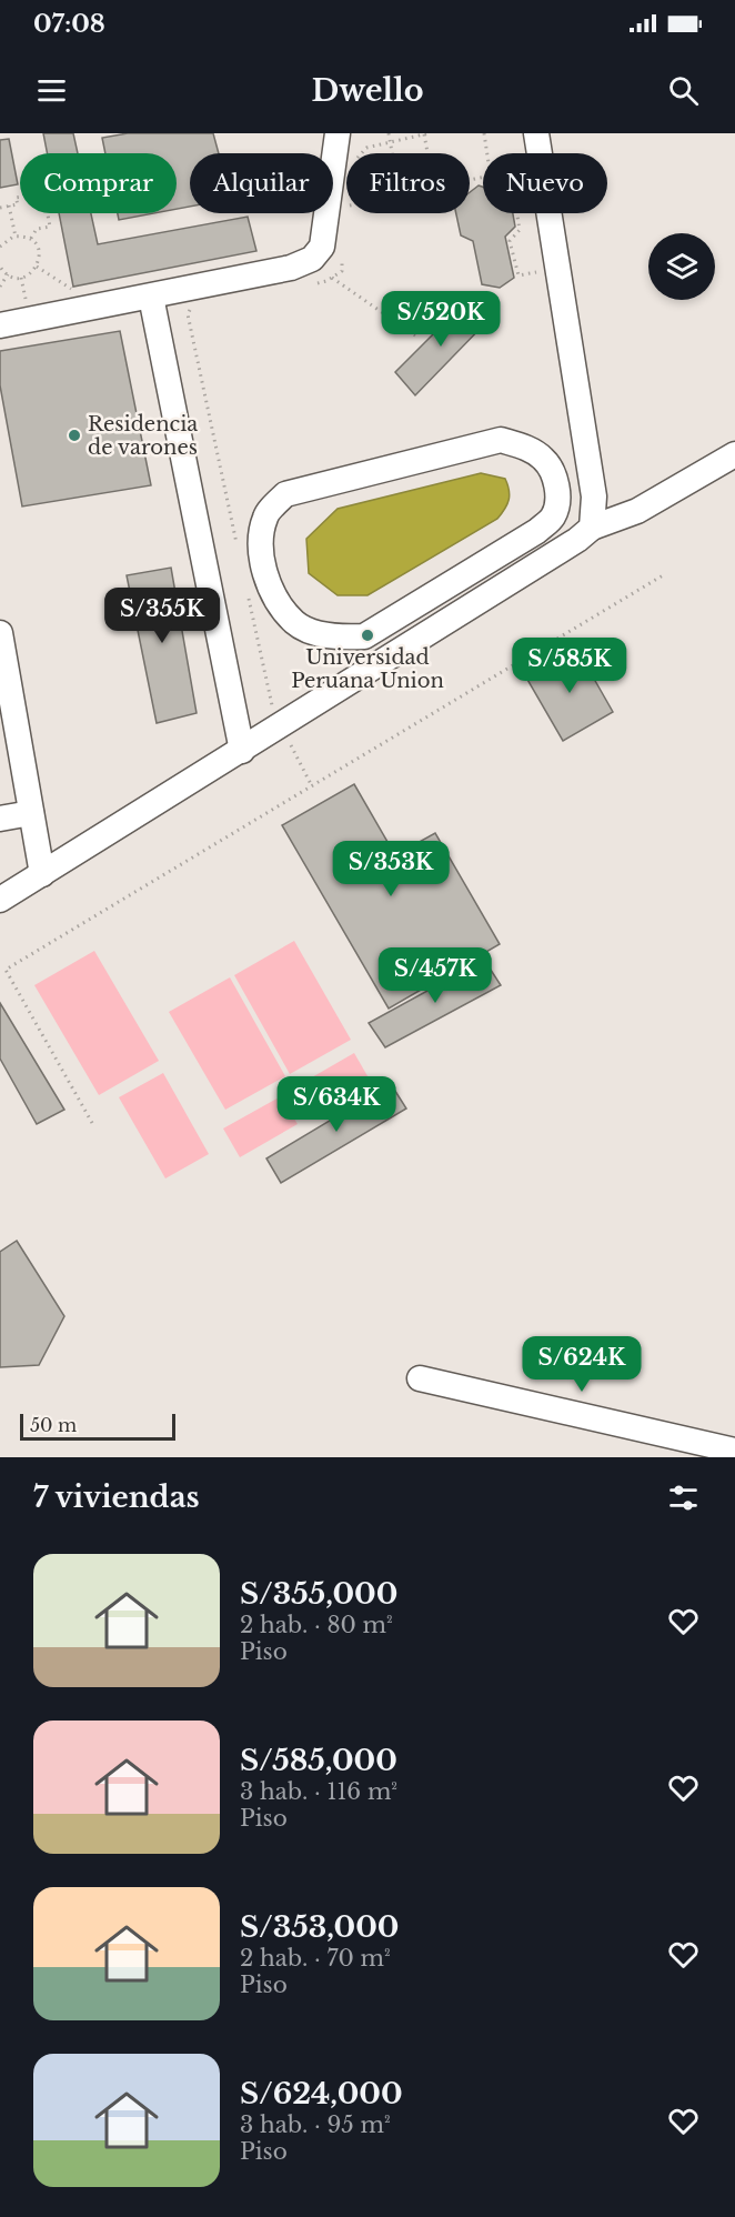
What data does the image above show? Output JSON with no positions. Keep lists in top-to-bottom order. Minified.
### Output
{"places":["Residencia de varones","Universidad Peruana Union"],"scale_bar":"50 m","page":{"status":"07:08","header":"Dwello","chip":["Comprar","Alquilar","Filtros","Nuevo"],"price":["S/520K","S/355K","S/585K","S/353K","S/457K","S/634K","S/624K"],"scale":"50 m","heading":"7 viviendas","list":[{"name":"S/355,000","note":"2 hab. · 80 m² · Piso"},{"name":"S/585,000","note":"3 hab. · 116 m² · Piso"},{"name":"S/353,000","note":"2 hab. · 70 m² · Piso"},{"name":"S/624,000","note":"3 hab. · 95 m² · Piso"}]}}
